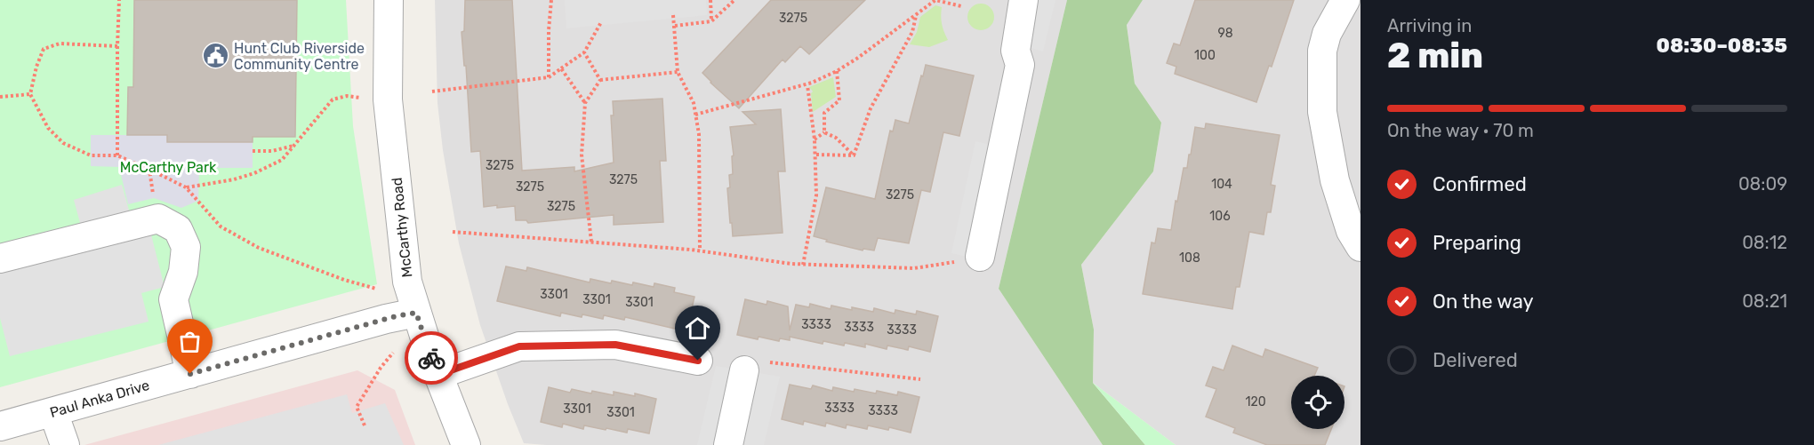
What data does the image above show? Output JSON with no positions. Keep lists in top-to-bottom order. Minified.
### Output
{"streets":{"street":["McCarthy Road","Paul Anka Drive"]},"crossings":[["McCarthy Road","Paul Anka Drive"]],"parks":["McCarthy Park"],"places":{"public building":["Hunt Club Riverside Community Centre"]},"house_numbers":["3275","98","100","3275","3275","104","3275","3275","3275","106","108","3301","3301","3301","3333","3333","3333","120","3333","3301","3333","3301"],"page":{"heading":["2 min","Arriving in","08:30–08:35"],"bar":"On the way · 70 m","list":[["Confirmed","08:09"],["Preparing","08:12"],["On the way","08:21"],"Delivered"]}}
